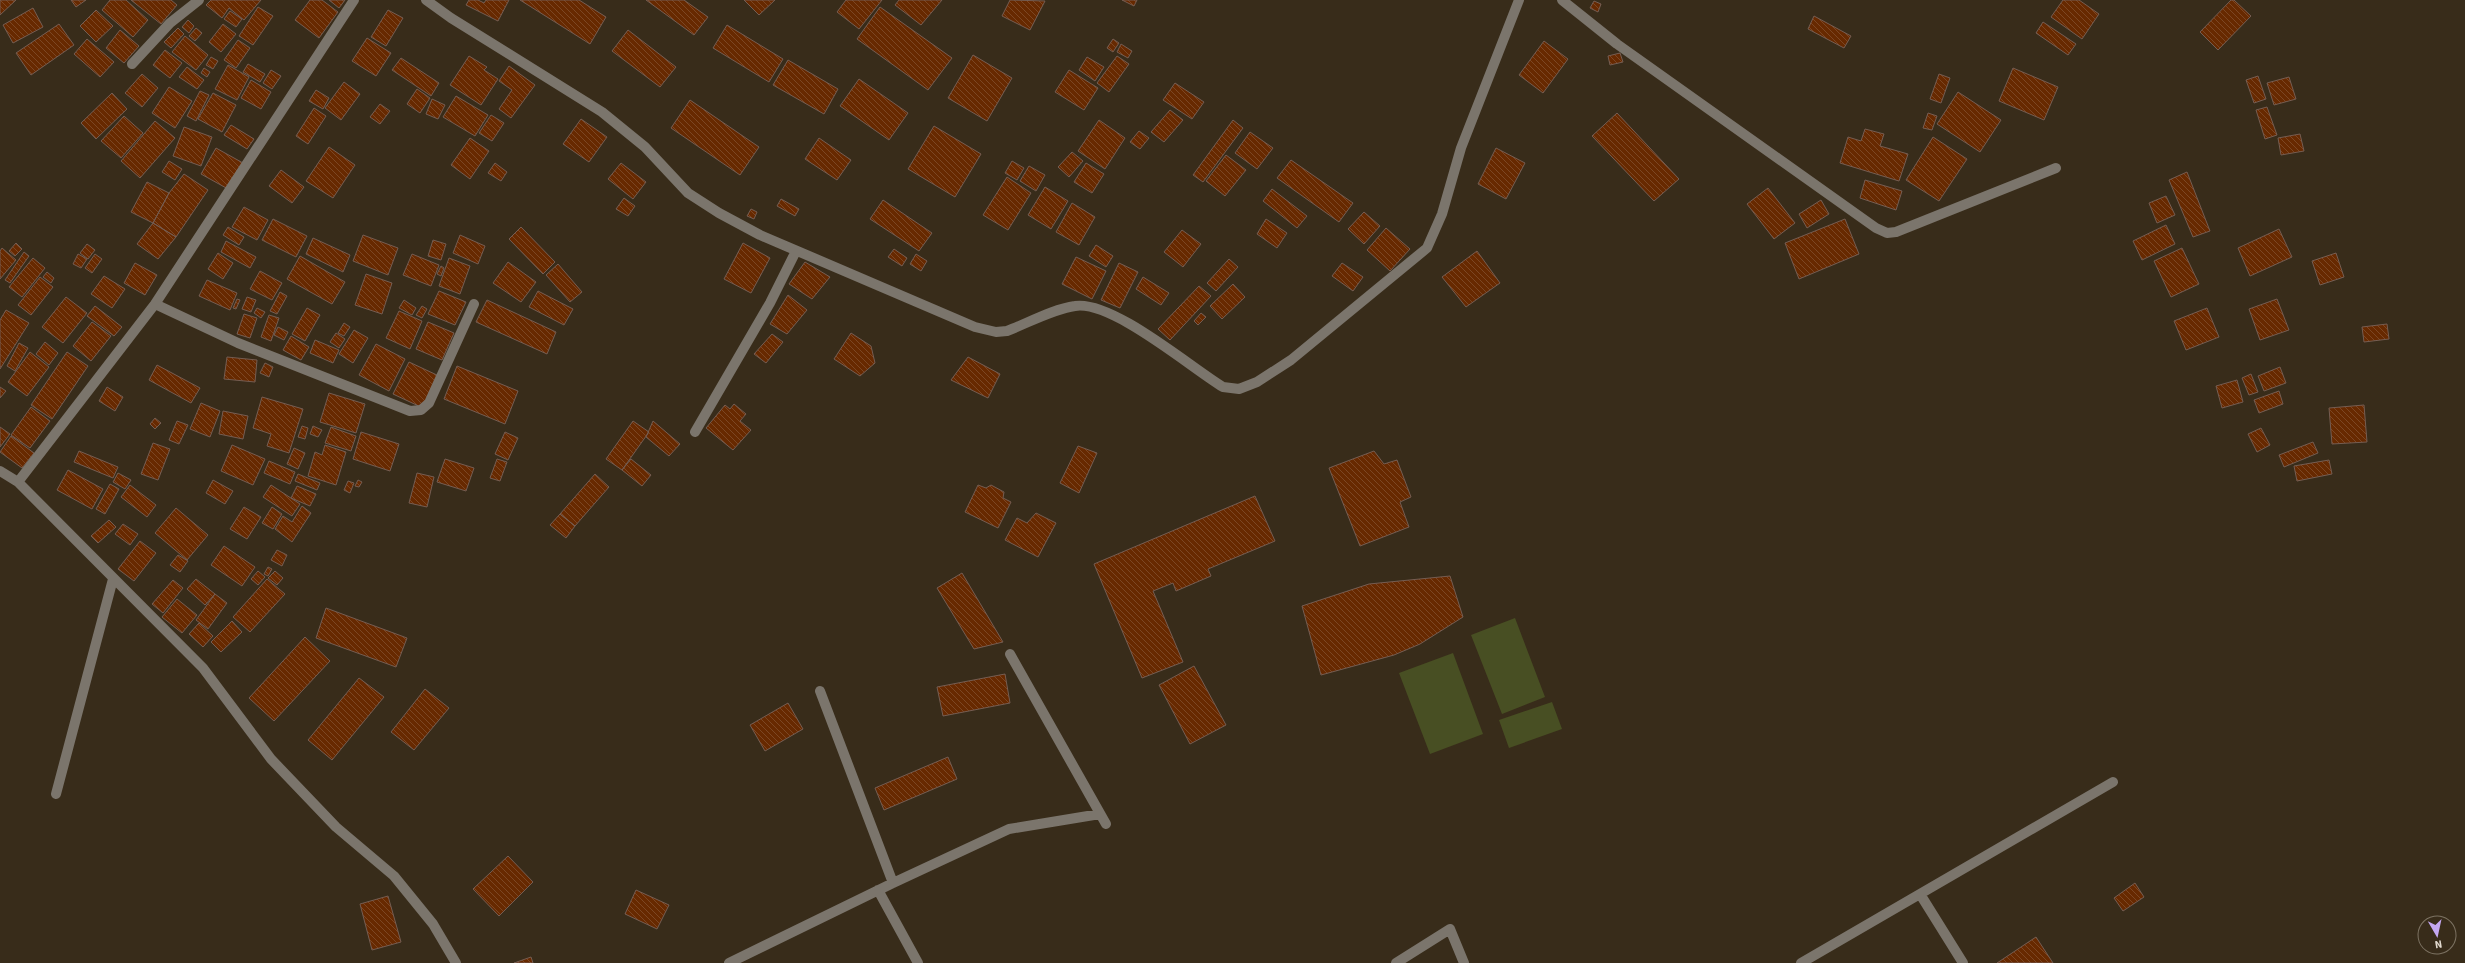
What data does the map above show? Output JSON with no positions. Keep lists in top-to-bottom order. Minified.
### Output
{"north":"bottom"}
